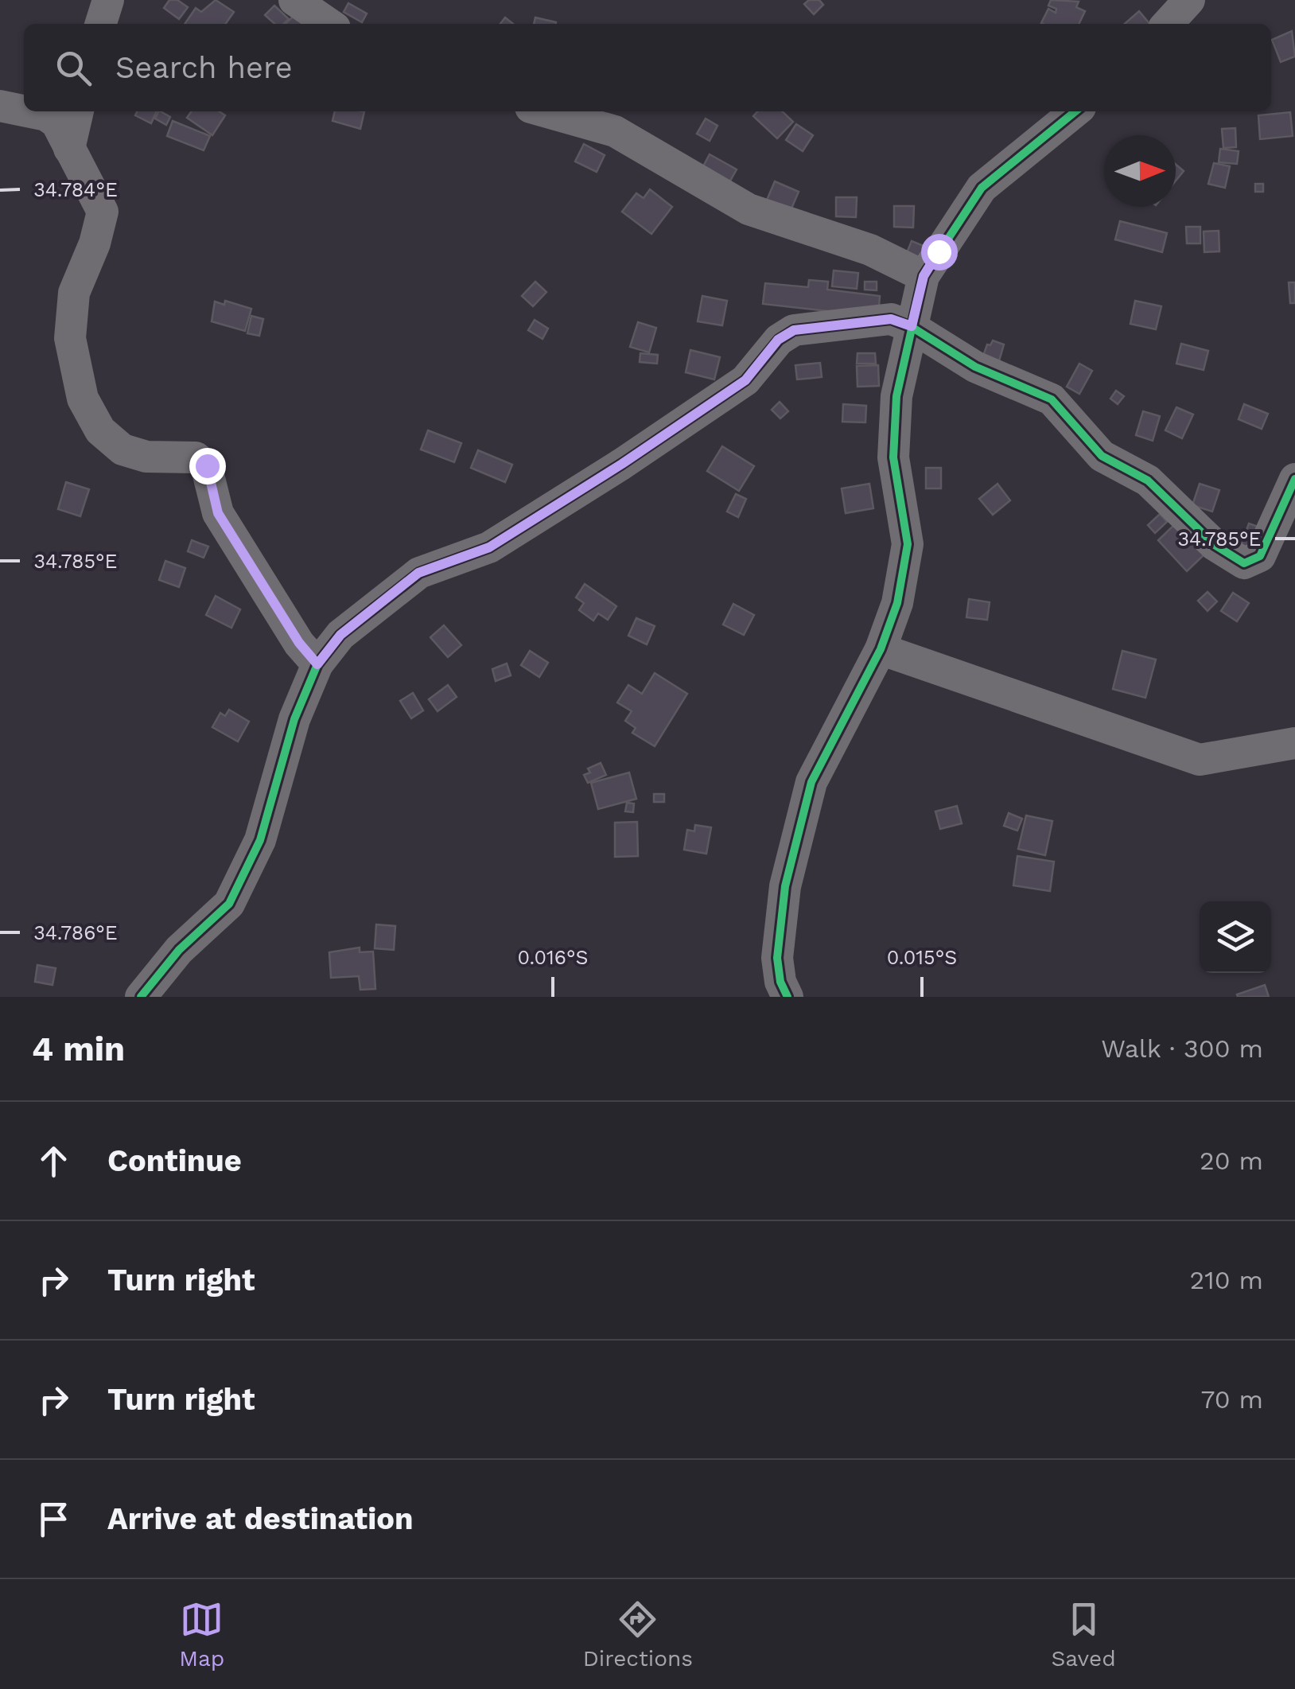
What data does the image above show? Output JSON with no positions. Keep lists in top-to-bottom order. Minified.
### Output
{"north":"right","page":{"search":"Search here","heading":["4 min","Walk · 300 m"],"list":[["Continue","20 m"],["Turn right","210 m"],["Turn right","70 m"],"Arrive at destination"],"nav":["Map","Directions","Saved"]},"coordinates":["34.784°E","34.785°E","34.786°E","0.016°S","0.015°S"]}
